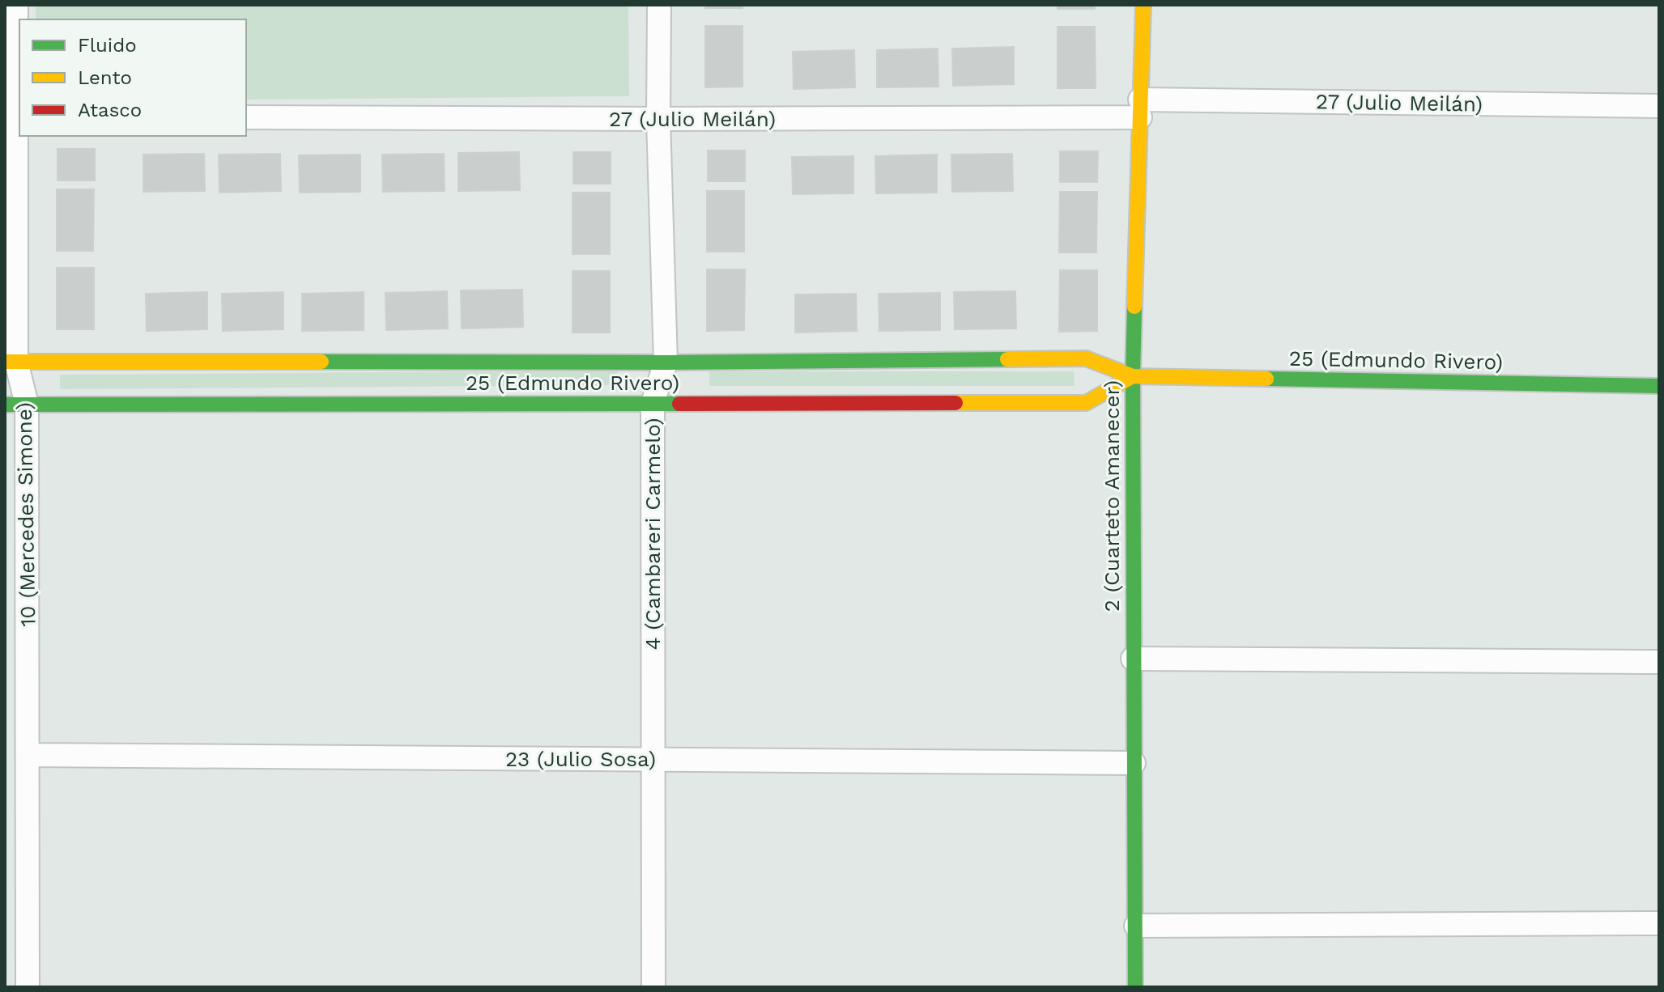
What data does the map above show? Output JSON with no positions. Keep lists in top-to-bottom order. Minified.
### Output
{"streets":{"street":["27 (Julio Meilán)","25 (Edmundo Rivero)","2 (Cuarteto Amanecer)","10 (Mercedes Simone)","4 (Cambareri Carmelo)","23 (Julio Sosa)"]},"crossings":[["27 (Julio Meilán)","2 (Cuarteto Amanecer)"],["27 (Julio Meilán)","4 (Cambareri Carmelo)"],["25 (Edmundo Rivero)","2 (Cuarteto Amanecer)"],["25 (Edmundo Rivero)","10 (Mercedes Simone)"],["25 (Edmundo Rivero)","4 (Cambareri Carmelo)"],["2 (Cuarteto Amanecer)","23 (Julio Sosa)"],["10 (Mercedes Simone)","23 (Julio Sosa)"],["4 (Cambareri Carmelo)","23 (Julio Sosa)"]],"legend":["Fluido","Lento","Atasco"]}
